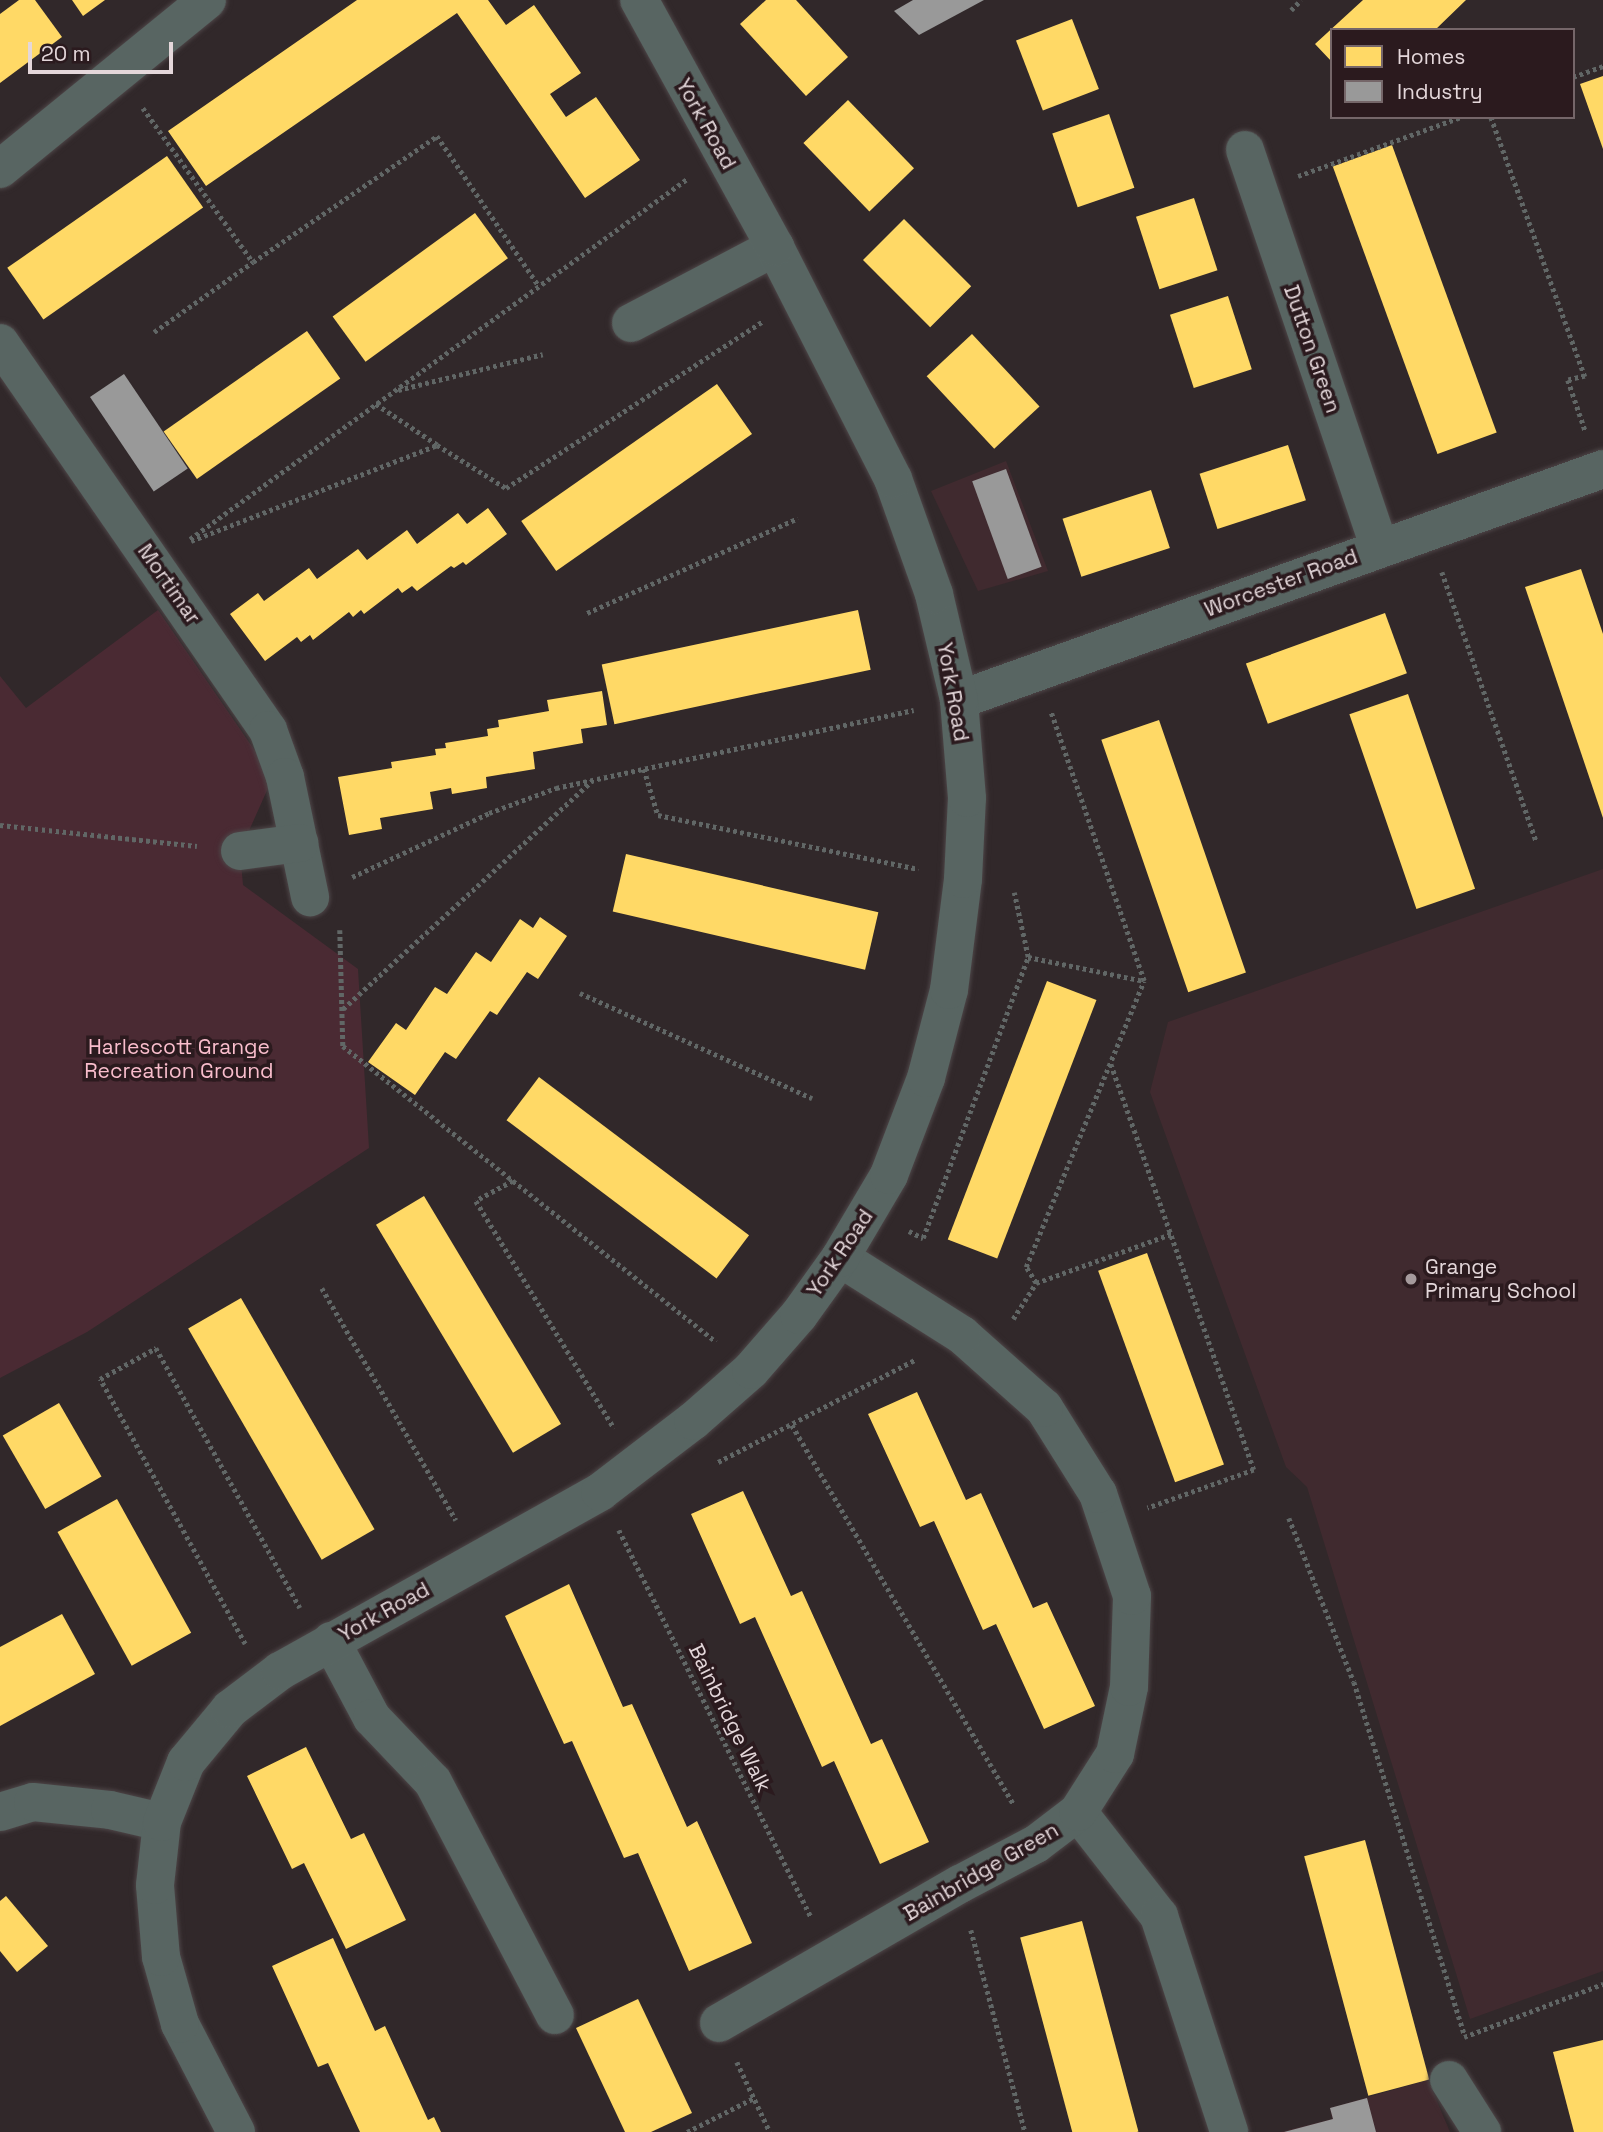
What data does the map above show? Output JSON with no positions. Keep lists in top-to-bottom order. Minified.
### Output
{"streets":{"street":["York Road","Dutton Green","Worcester Road","Mortimar","Bainbridge Green"],"path":["Bainbridge Walk"]},"crossings":[["York Road","Worcester Road"],["York Road","Bainbridge Walk"],["York Road","Bainbridge Green"],["Dutton Green","Worcester Road"],["Bainbridge Walk","Bainbridge Green"]],"parks":["Harlescott Grange Recreation Ground"],"places":["Grange Primary School"],"legend":["Homes","Industry"],"scale_bar":"20 m"}
